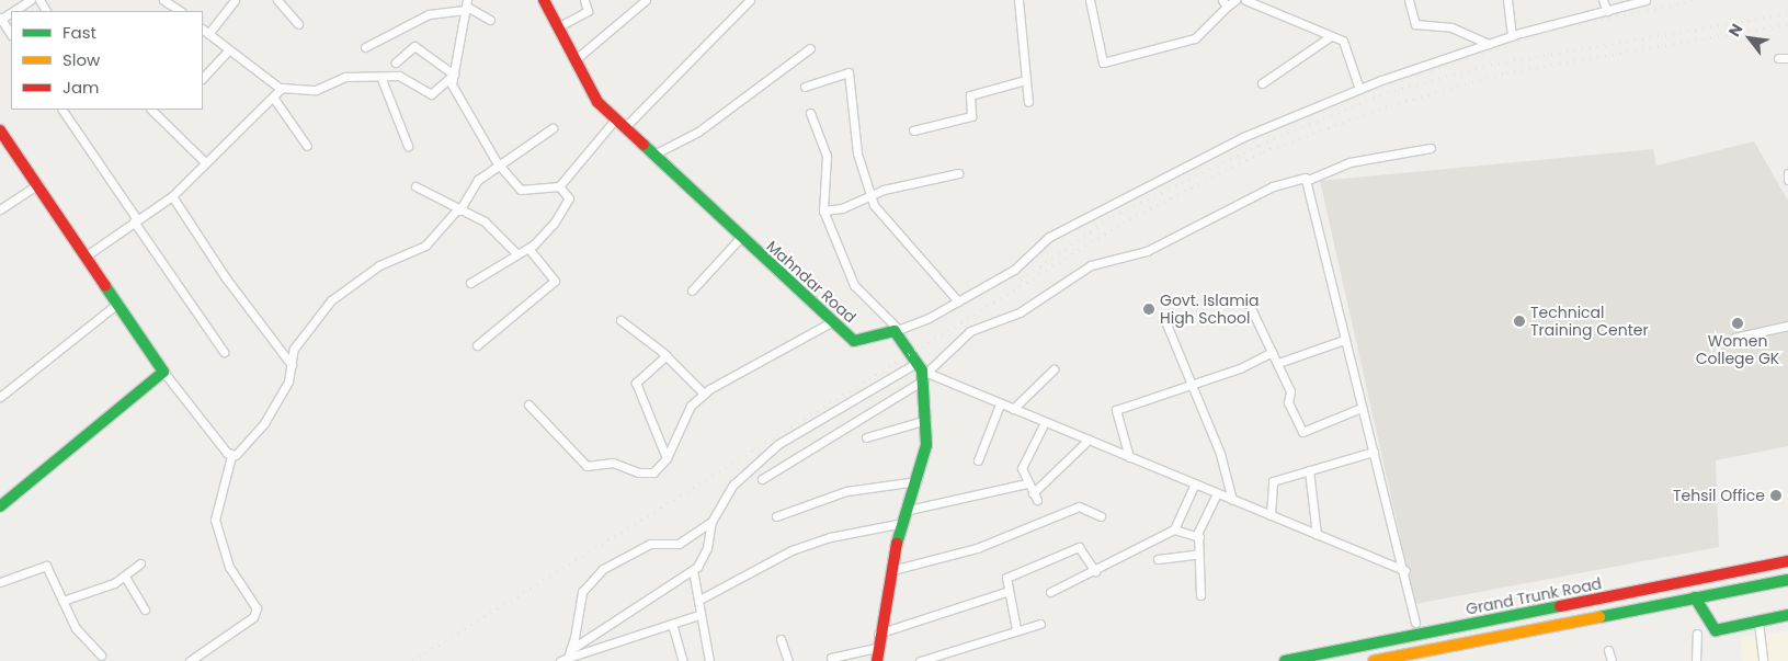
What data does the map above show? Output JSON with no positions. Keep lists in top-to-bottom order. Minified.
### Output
{"streets":{"main road":["Mahndar Road","Grand Trunk Road"]},"places":["Govt. Islamia High School","Technical Training Center","Women College GK","Tehsil Office"],"legend":["Fast","Slow","Jam"],"north":"top left"}
